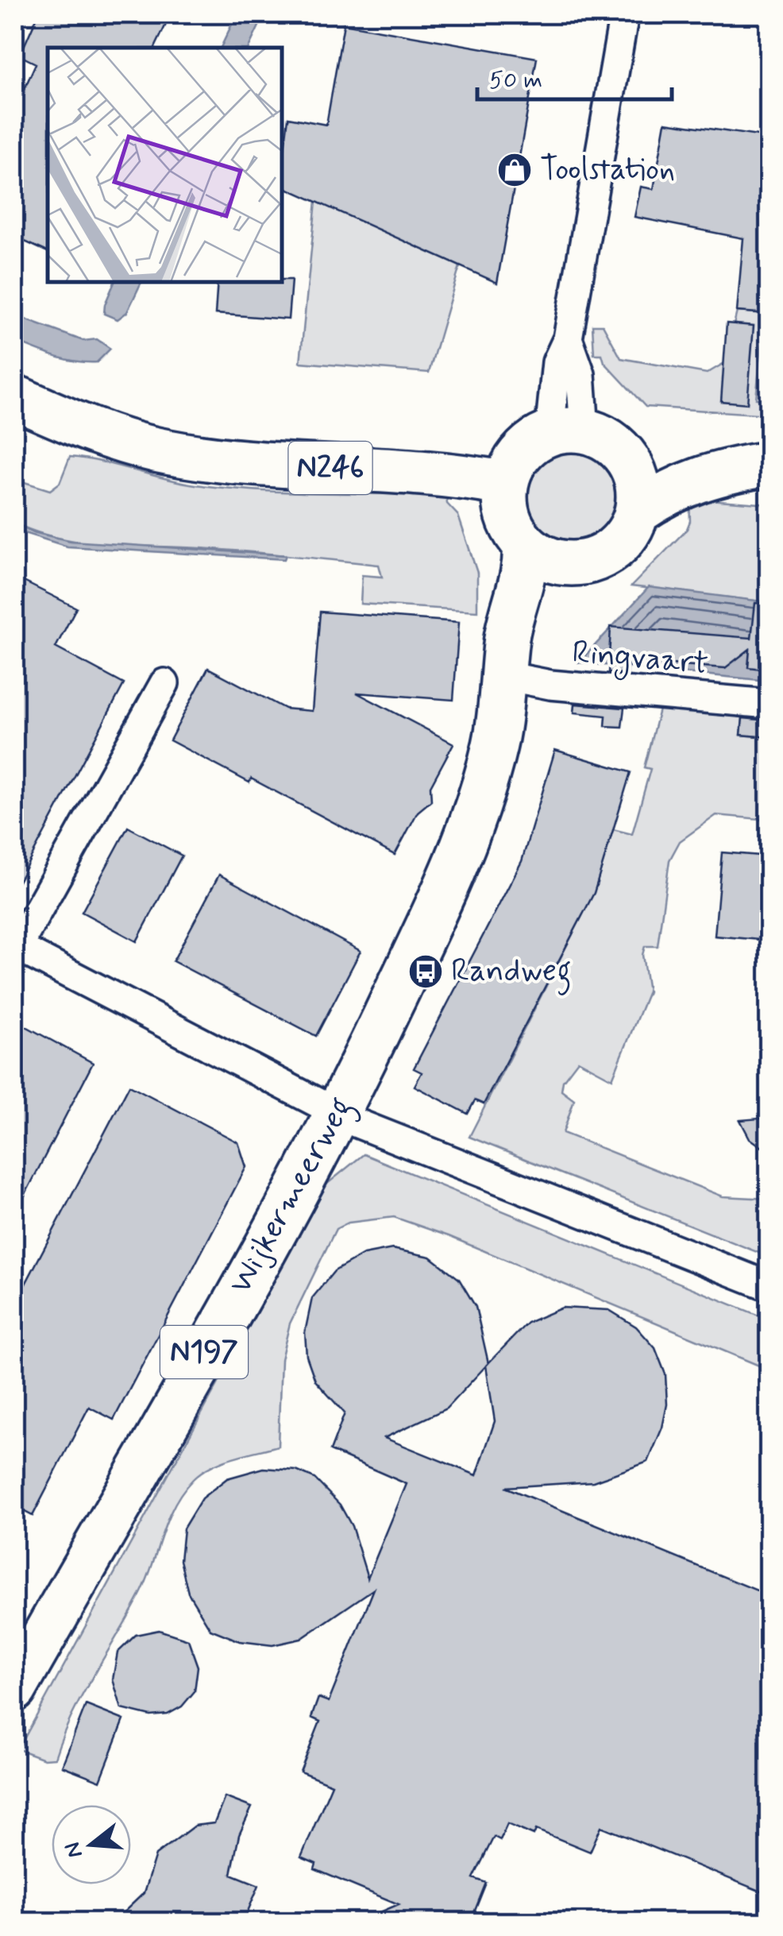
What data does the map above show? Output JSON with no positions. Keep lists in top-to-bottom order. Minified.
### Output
{"streets":{"main road":["N246","Wijkermeerweg","N197"],"street":["Ringvaart"]},"crossings":[["N246","Wijkermeerweg"],["Ringvaart","Wijkermeerweg"]],"places":{"shop":["Toolstation"],"bus stop":["Randweg"]},"scale_bar":"50 m","north":"left"}
